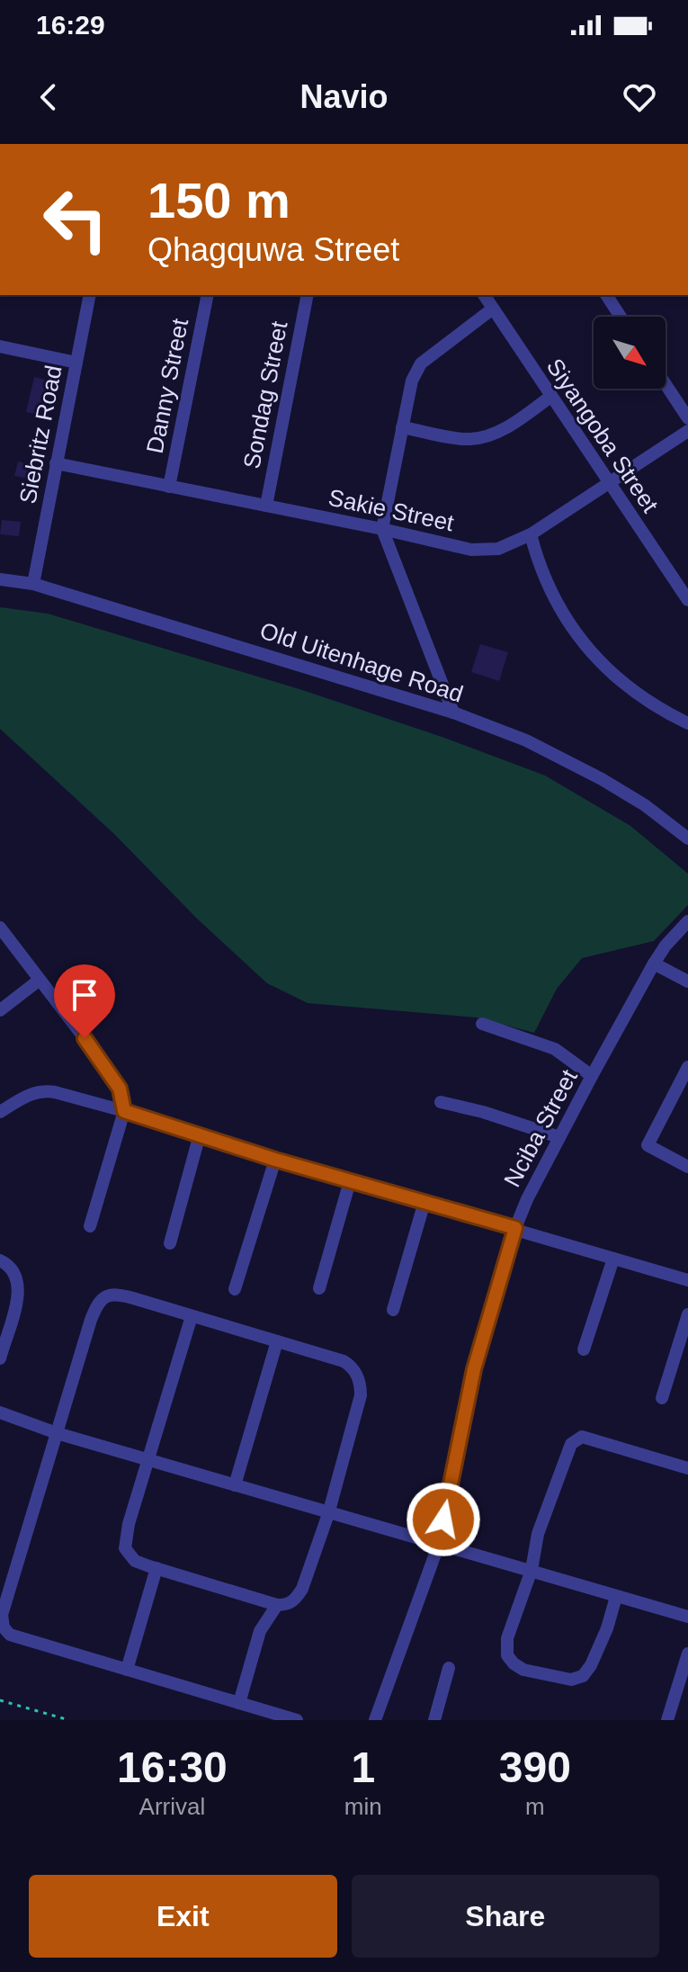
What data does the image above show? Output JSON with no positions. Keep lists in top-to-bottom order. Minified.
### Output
{"streets":{"street":["Danny Street","Sondag Street","Siebritz Road","Siyangoba Street","Sakie Street","Old Uitenhage Road","Nciba Street"]},"crossings":[["Danny Street","Sakie Street"],["Sondag Street","Sakie Street"],["Siebritz Road","Sakie Street"],["Siebritz Road","Old Uitenhage Road"],["Siyangoba Street","Sakie Street"]],"north":"bottom right","page":{"status":"16:29","header":"Navio","turn":["150 m","Qhagquwa Street"],"eta":["16:30","Arrival","1","min","390","m"],"buttons":["Exit","Share"]}}
